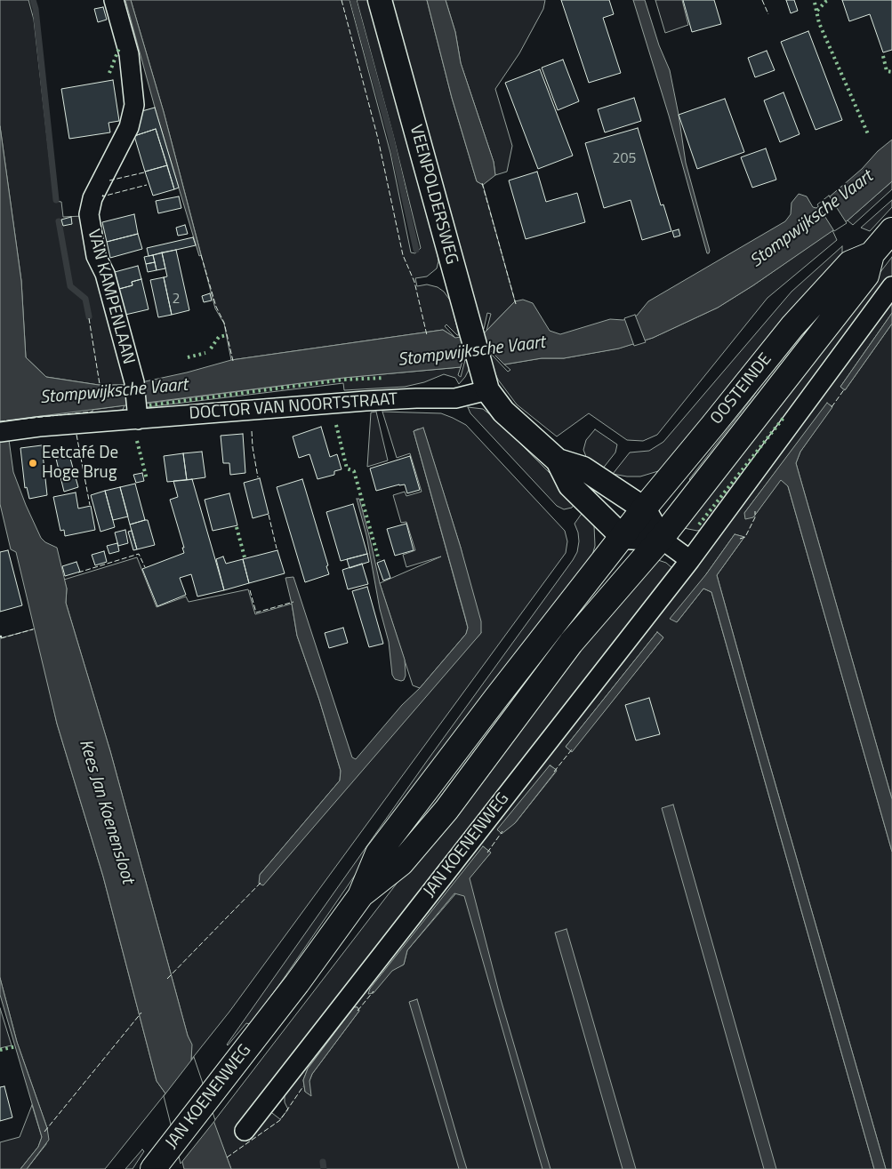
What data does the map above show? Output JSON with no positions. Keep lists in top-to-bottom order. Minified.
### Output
{"streets":{"main road":["OOSTEINDE","JAN KOENENWEG"],"street":["VEENPOLDERSWEG","VAN KAMPENLAAN","DOCTOR VAN NOORTSTRAAT"]},"crossings":[["VEENPOLDERSWEG","DOCTOR VAN NOORTSTRAAT"],["VAN KAMPENLAAN","DOCTOR VAN NOORTSTRAAT"],["OOSTEINDE","JAN KOENENWEG"]],"water":["Stompwijksche Vaart","Kees Jan Koenensloot"],"places":["Eetcafé De Hoge Brug"],"house_numbers":["205","2"]}
